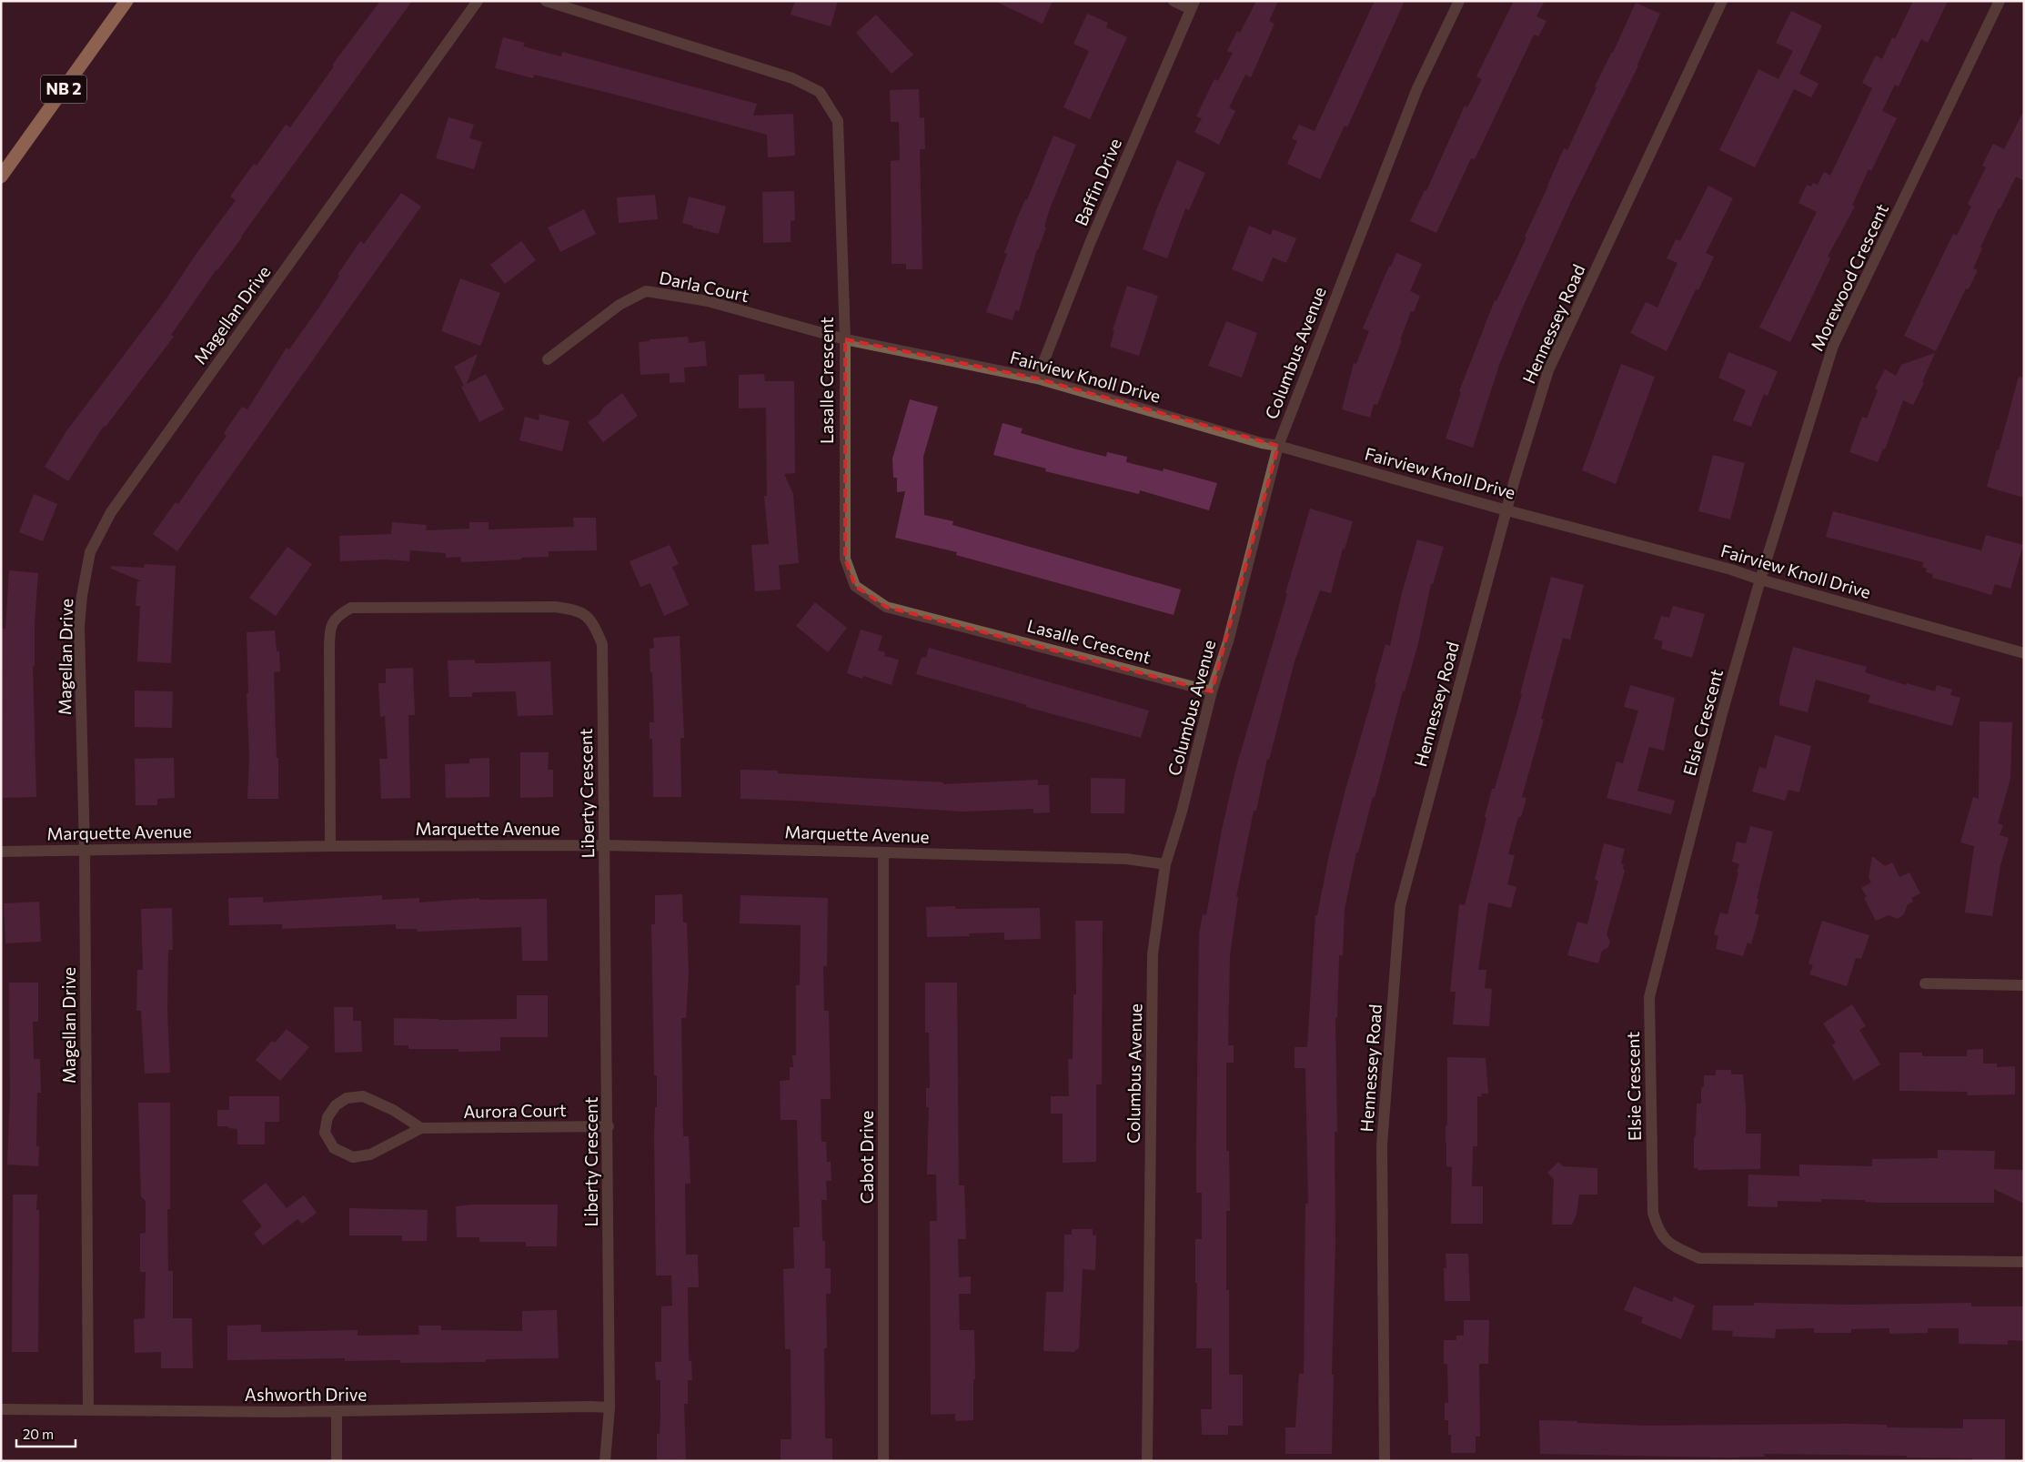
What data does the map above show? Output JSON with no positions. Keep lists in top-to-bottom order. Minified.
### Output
{"streets":{"highway":["NB 2"],"street":["Baffin Drive","Morewood Crescent","Darla Court","Magellan Drive","Hennessey Road","Columbus Avenue","Fairview Knoll Drive","Lasalle Crescent","Elsie Crescent","Liberty Crescent","Marquette Avenue","Aurora Court","Cabot Drive","Ashworth Drive"]},"crossings":[["Baffin Drive","Fairview Knoll Drive"],["Morewood Crescent","Fairview Knoll Drive"],["Morewood Crescent","Elsie Crescent"],["Darla Court","Fairview Knoll Drive"],["Darla Court","Lasalle Crescent"],["Magellan Drive","Marquette Avenue"],["Magellan Drive","Ashworth Drive"],["Hennessey Road","Fairview Knoll Drive"],["Columbus Avenue","Fairview Knoll Drive"],["Columbus Avenue","Lasalle Crescent"],["Columbus Avenue","Marquette Avenue"],["Fairview Knoll Drive","Lasalle Crescent"],["Fairview Knoll Drive","Elsie Crescent"],["Liberty Crescent","Marquette Avenue"],["Liberty Crescent","Aurora Court"],["Liberty Crescent","Ashworth Drive"],["Marquette Avenue","Cabot Drive"]],"scale_bar":"20 m"}
